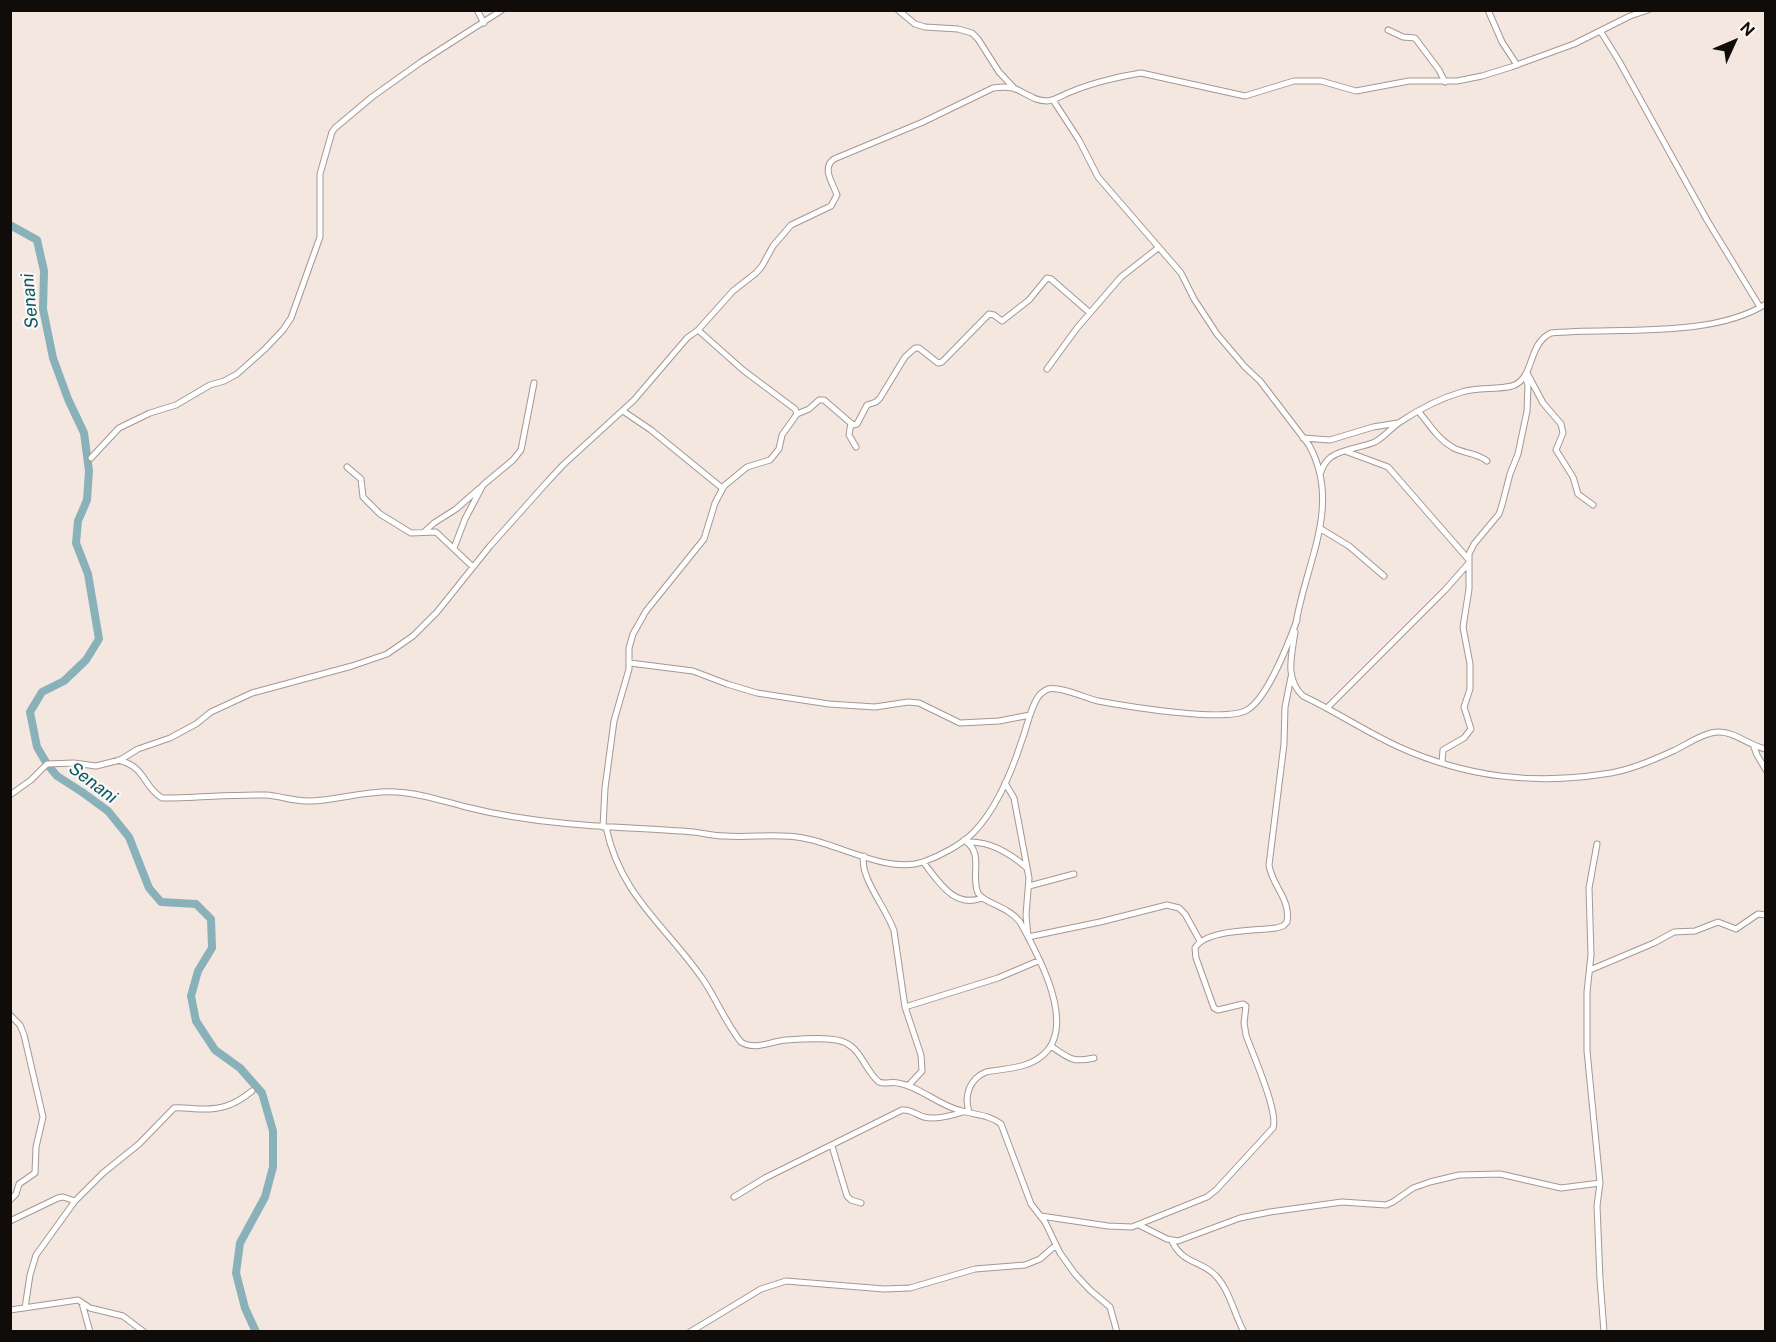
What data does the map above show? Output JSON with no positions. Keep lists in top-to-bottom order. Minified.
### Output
{"water":["Senani"],"north":"top right"}
